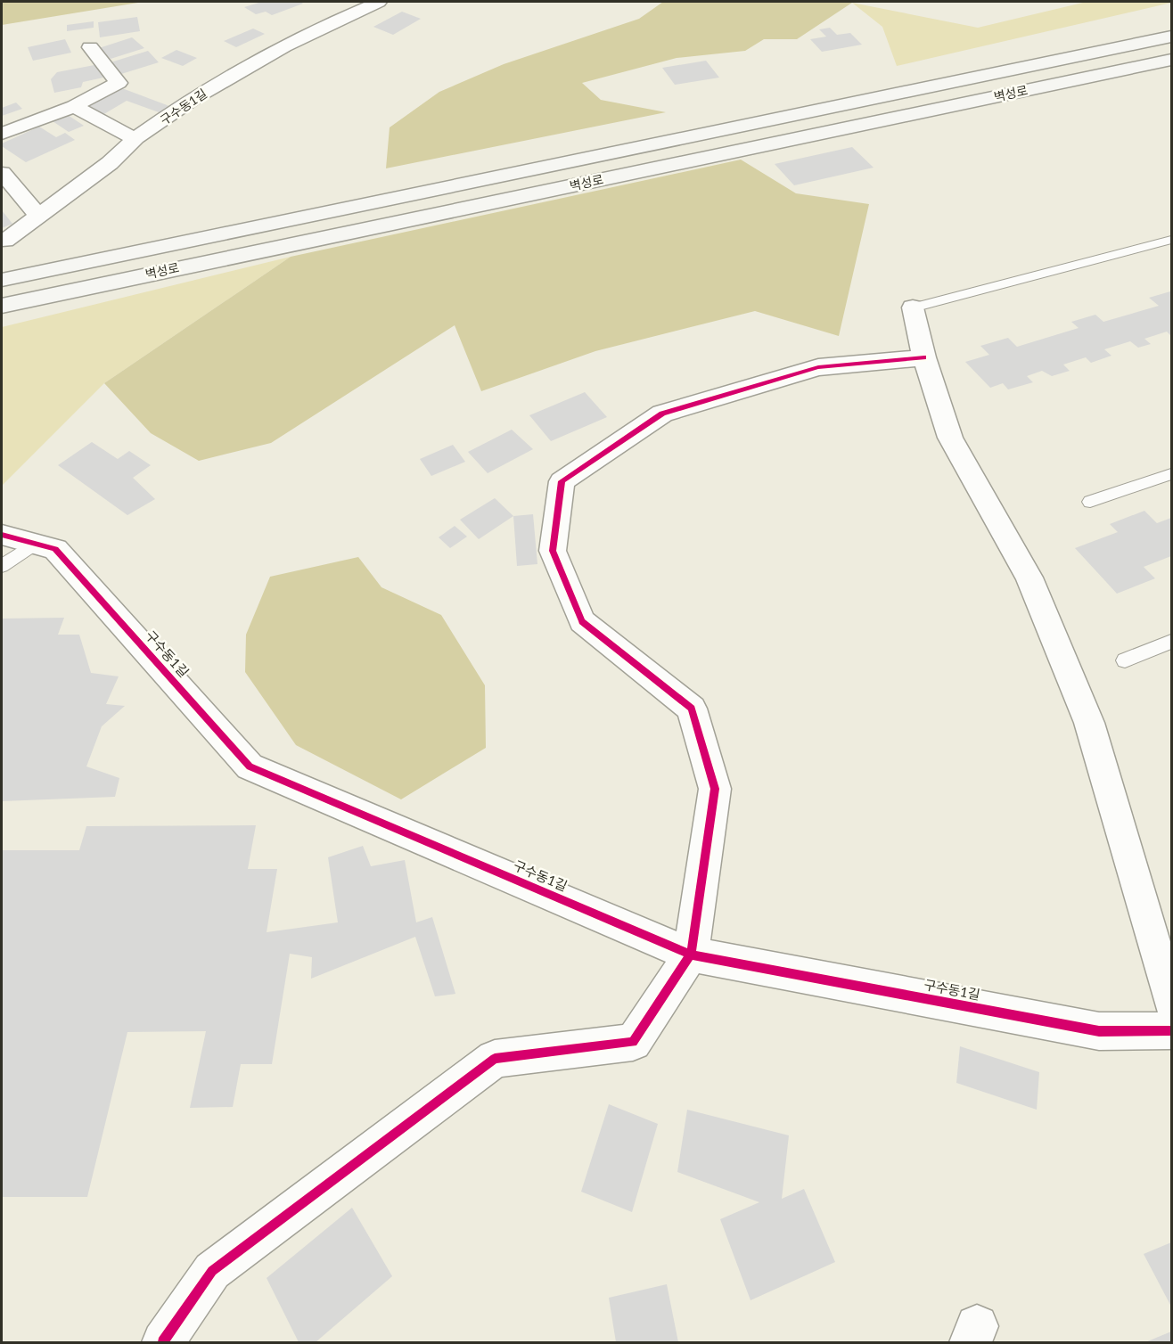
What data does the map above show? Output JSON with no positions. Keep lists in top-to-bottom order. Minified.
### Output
{"streets":{"main road":["벽성로"],"street":["구수동1길"]}}
